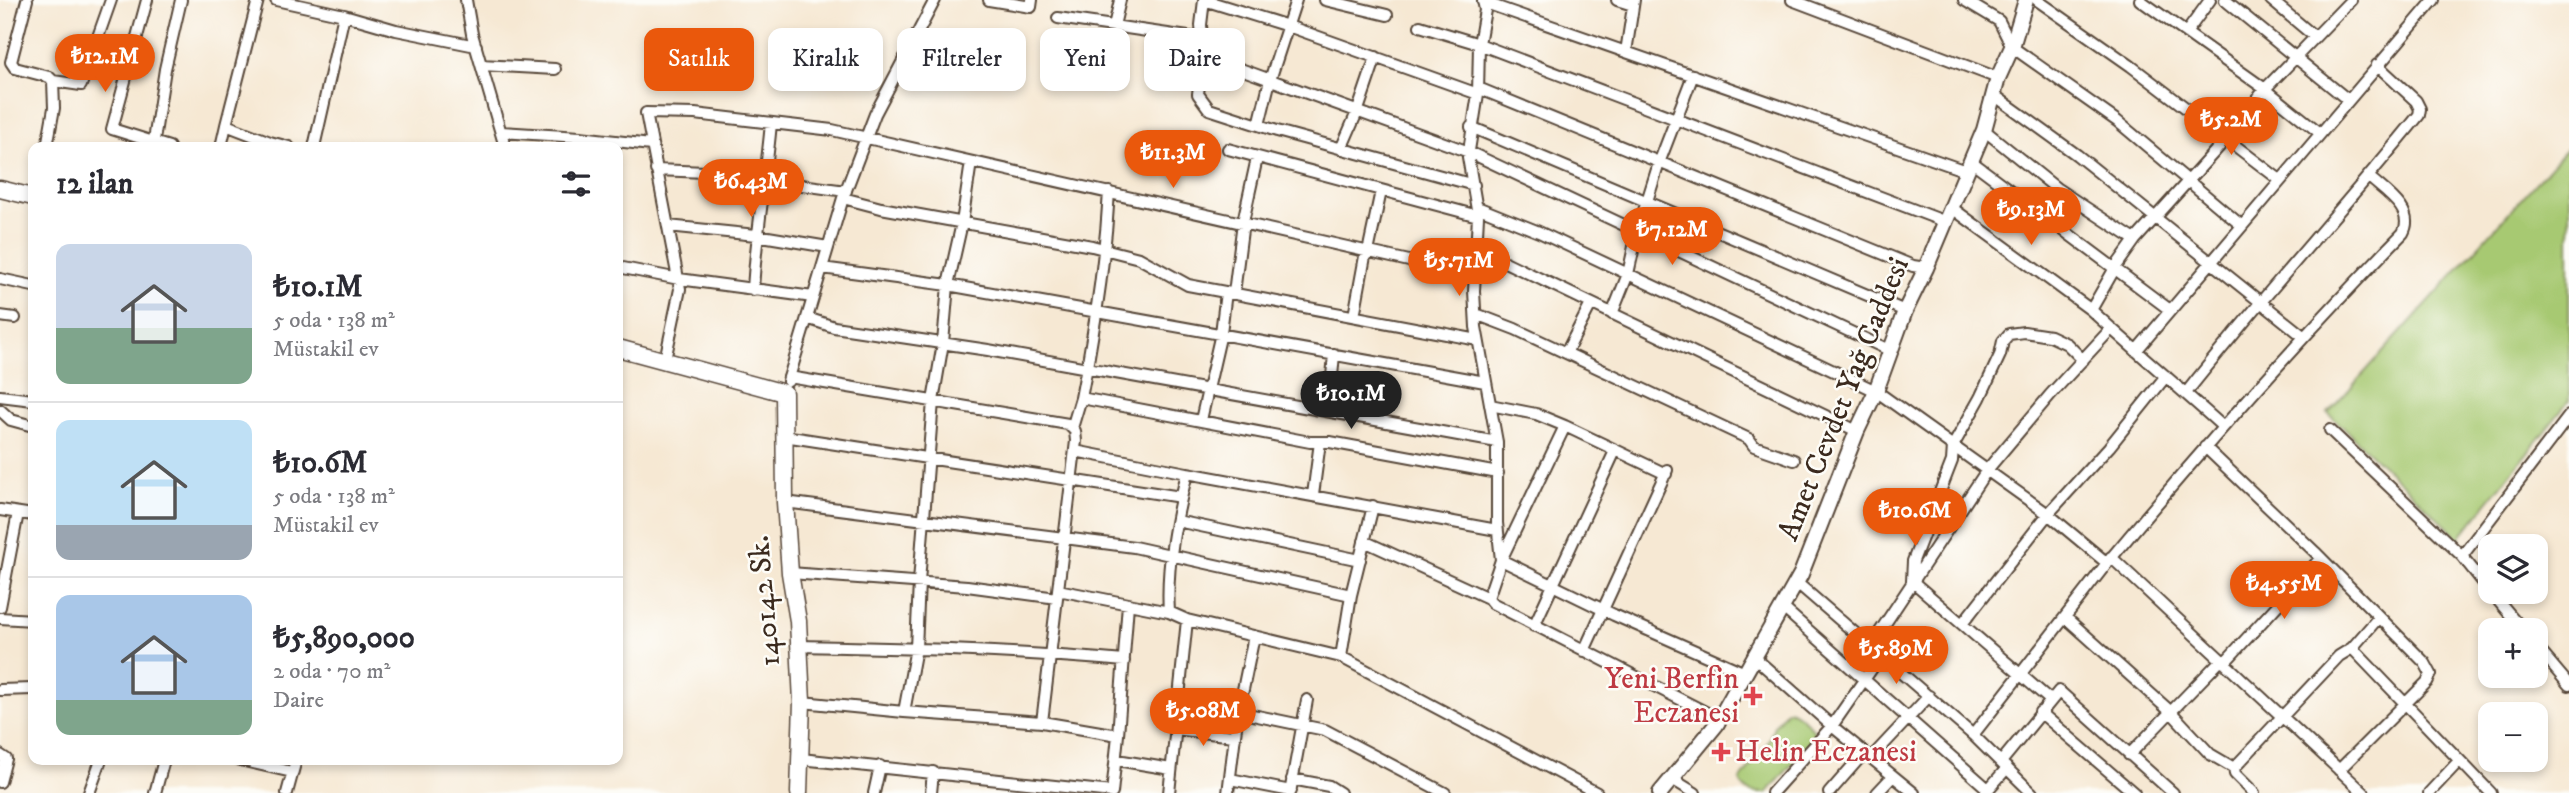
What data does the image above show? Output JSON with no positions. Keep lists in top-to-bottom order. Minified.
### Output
{"streets":{"main road":["140142 Sk."],"street":["Amet Cevdet Yağ Caddesi"]},"places":{"health":["Yeni Berfin Eczanesi","Helin Eczanesi"]},"page":{"chip":["Satılık","Kiralık","Filtreler","Yeni","Daire"],"price":["₺12.1M","₺5.2M","₺11.3M","₺6.43M","₺9.13M","₺7.12M","₺5.71M","₺10.1M","₺10.6M","₺4.55M","₺5.89M","₺5.08M"],"heading":"12 ilan","list":[{"name":"₺10.1M","note":"5 oda · 138 m² · Müstakil ev"},{"name":"₺10.6M","note":"5 oda · 138 m² · Müstakil ev"},{"name":"₺5,890,000","note":"2 oda · 70 m² · Daire"}],"map_buttons":["+","−"]}}
